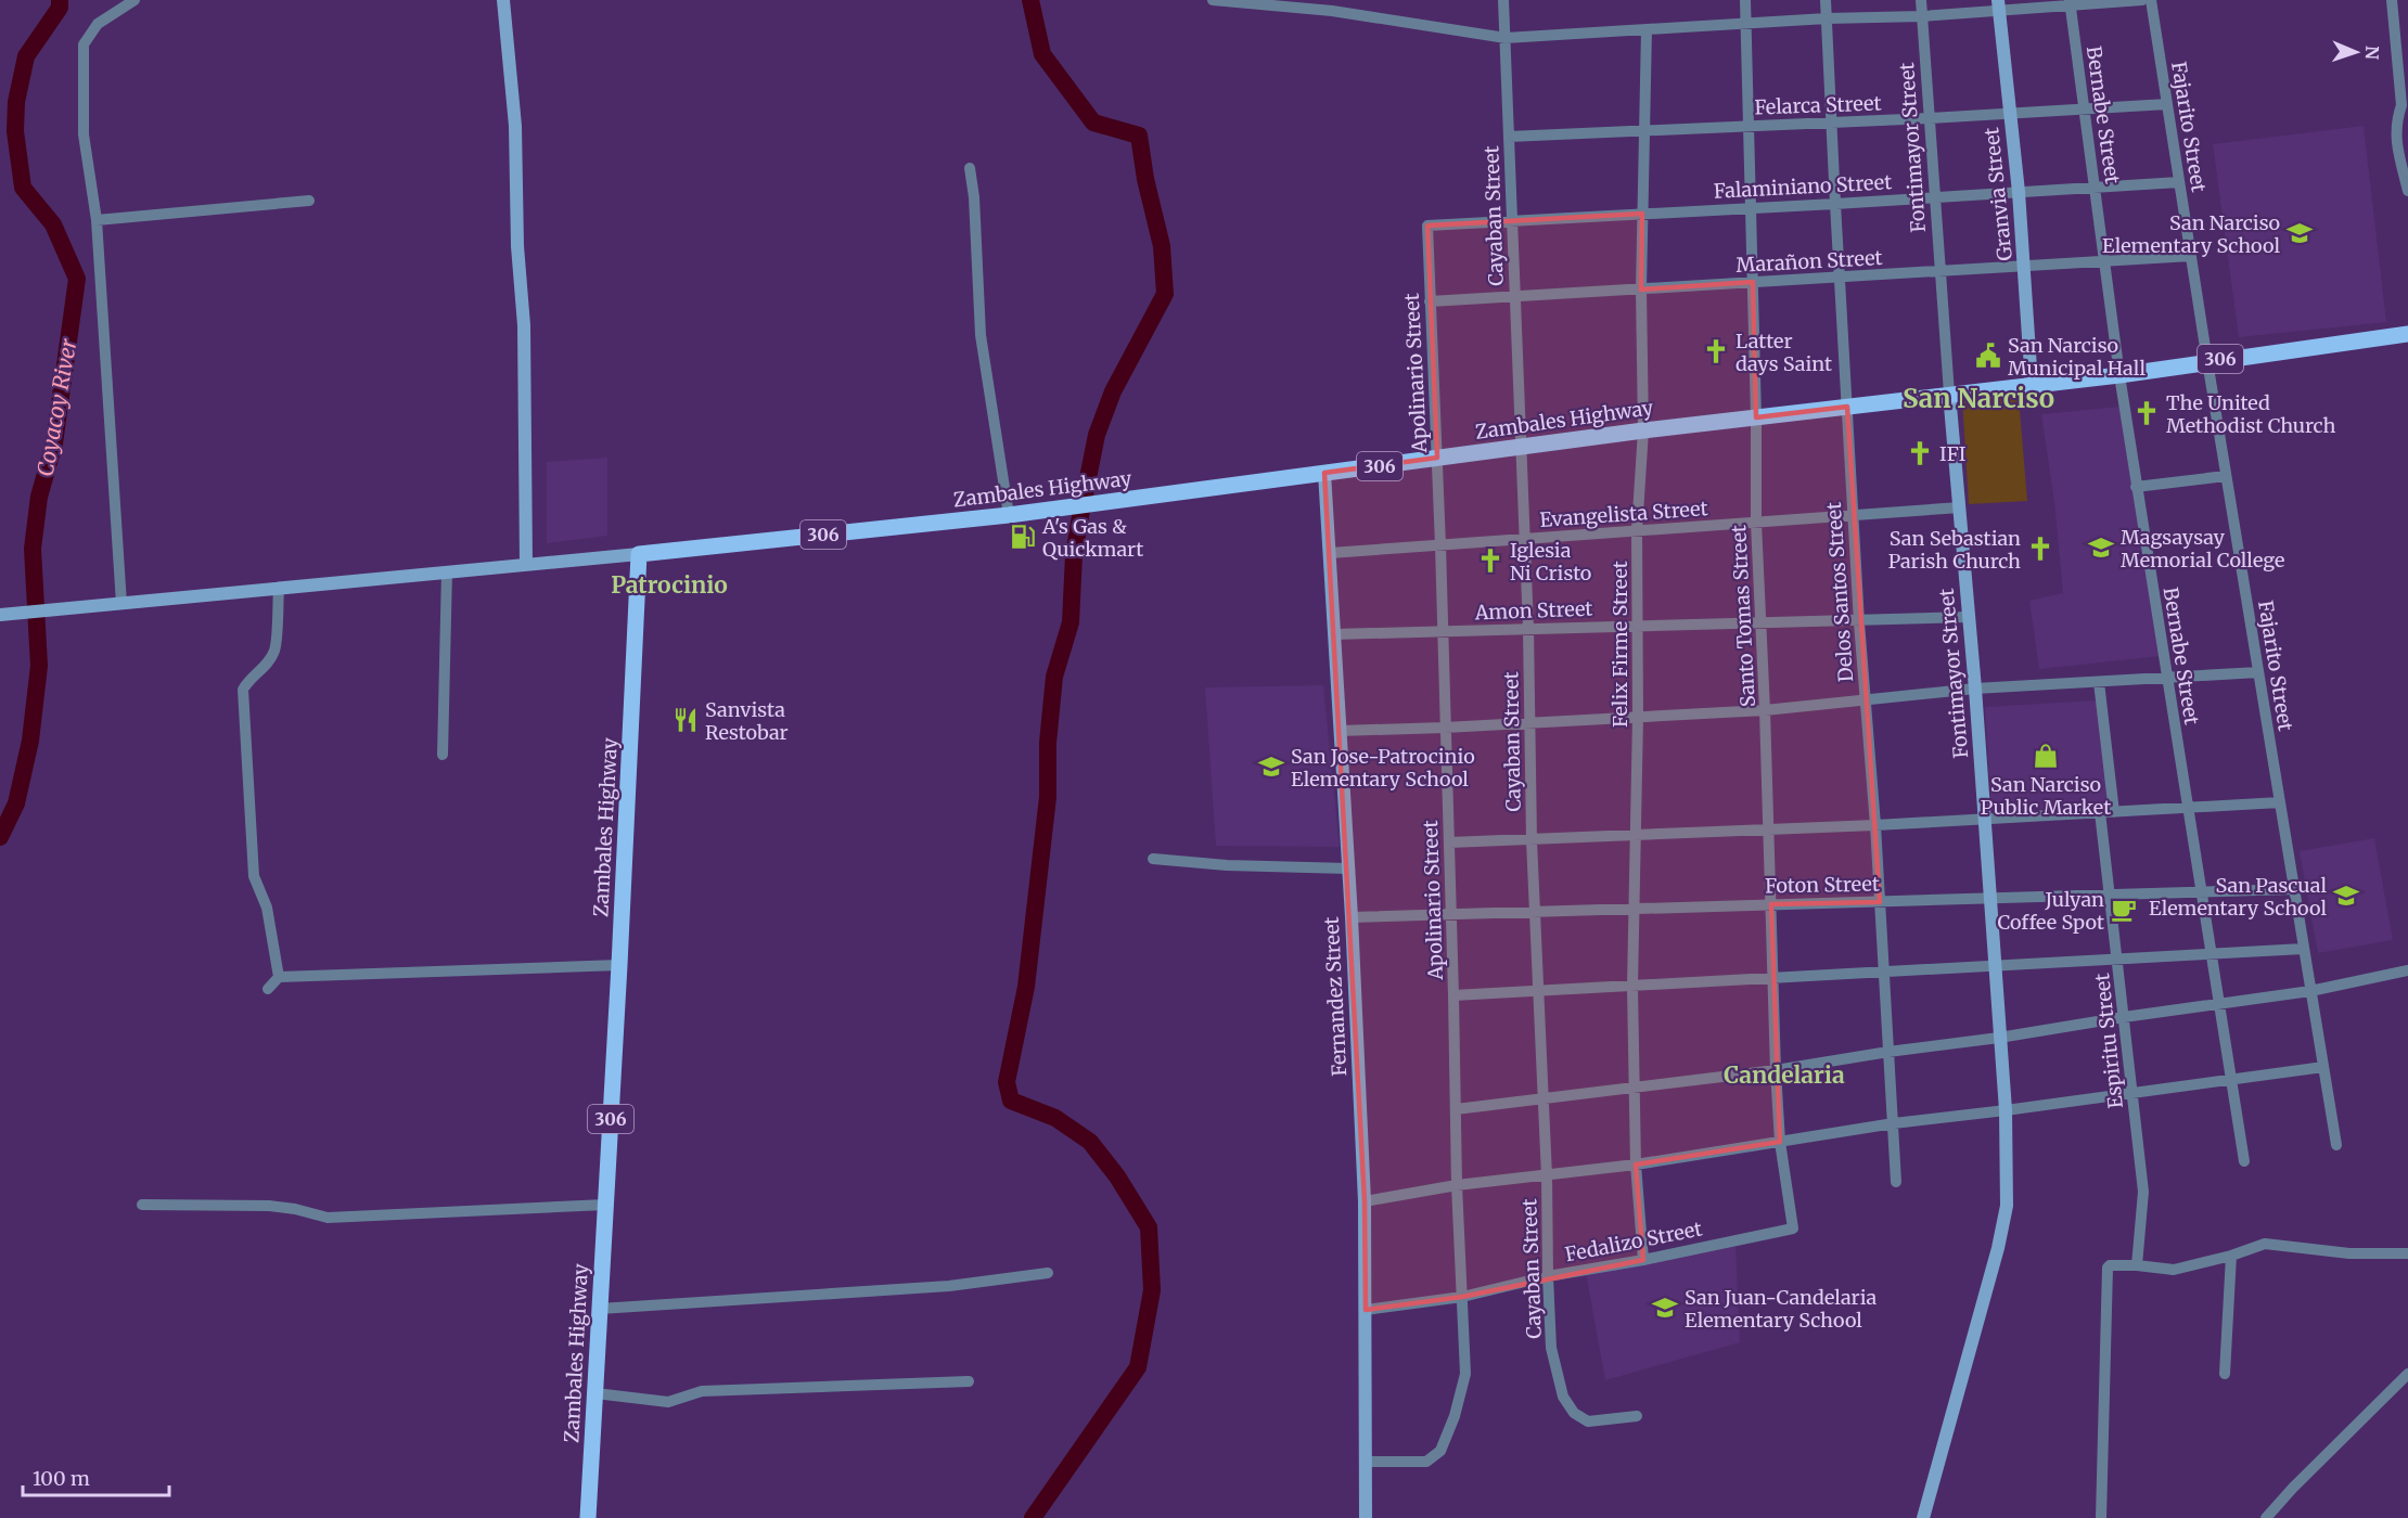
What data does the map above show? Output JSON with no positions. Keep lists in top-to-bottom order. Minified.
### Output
{"streets":{"main road":["306","Zambales Highway"],"street":["Felarca Street","Bernabe Street","Fajarito Street","Fontimayor Street","Falaminiano Street","Granvia Street","Cayaban Street","Marañon Street","Apolinario Street","Evangelista Street","Delos Santos Street","Amon Street","Santo Tomas Street","Felix Firme Street","Foton Street","Fernandez Street","Espiritu Street","Fedalizo Street"]},"crossings":[["Felarca Street","Bernabe Street"],["Felarca Street","Fajarito Street"],["Felarca Street","Fontimayor Street"],["Felarca Street","Granvia Street"],["Felarca Street","Cayaban Street"],["Felarca Street","Delos Santos Street"],["Felarca Street","Santo Tomas Street"],["Felarca Street","Felix Firme Street"],["Bernabe Street","Falaminiano Street"],["Bernabe Street","Marañon Street"],["Bernabe Street","Zambales Highway"],["Bernabe Street","Foton Street"],["Fajarito Street","Falaminiano Street"],["Fajarito Street","Marañon Street"],["Fajarito Street","Zambales Highway"],["Fajarito Street","Foton Street"],["Fontimayor Street","Falaminiano Street"],["Fontimayor Street","Marañon Street"],["Fontimayor Street","Zambales Highway"],["Fontimayor Street","Evangelista Street"],["Fontimayor Street","Amon Street"],["Fontimayor Street","Foton Street"],["Falaminiano Street","Granvia Street"],["Falaminiano Street","Cayaban Street"],["Falaminiano Street","Apolinario Street"],["Falaminiano Street","Delos Santos Street"],["Falaminiano Street","Santo Tomas Street"],["Falaminiano Street","Felix Firme Street"],["Granvia Street","Marañon Street"],["Granvia Street","Zambales Highway"],["Cayaban Street","Marañon Street"],["Cayaban Street","Zambales Highway"],["Cayaban Street","Evangelista Street"],["Cayaban Street","Amon Street"],["Cayaban Street","Foton Street"],["Cayaban Street","Fedalizo Street"],["Marañon Street","Apolinario Street"],["Marañon Street","Delos Santos Street"],["Marañon Street","Santo Tomas Street"],["Marañon Street","Felix Firme Street"],["Apolinario Street","Zambales Highway"],["Apolinario Street","Evangelista Street"],["Apolinario Street","Amon Street"],["Apolinario Street","Foton Street"],["Apolinario Street","Fernandez Street"],["Apolinario Street","Fedalizo Street"],["Zambales Highway","Delos Santos Street"],["Zambales Highway","Santo Tomas Street"],["Zambales Highway","Felix Firme Street"],["Zambales Highway","Fernandez Street"],["Evangelista Street","Delos Santos Street"],["Evangelista Street","Santo Tomas Street"],["Evangelista Street","Felix Firme Street"],["Evangelista Street","Fernandez Street"],["Delos Santos Street","Amon Street"],["Delos Santos Street","Foton Street"],["Amon Street","Santo Tomas Street"],["Amon Street","Felix Firme Street"],["Amon Street","Fernandez Street"],["Santo Tomas Street","Foton Street"],["Santo Tomas Street","Fedalizo Street"],["Felix Firme Street","Foton Street"],["Felix Firme Street","Fedalizo Street"],["Foton Street","Fernandez Street"],["Foton Street","Espiritu Street"],["Fernandez Street","Fedalizo Street"]],"districts":["San Narciso","Patrocinio","Candelaria"],"water":["Coyacoy River"],"places":{"school or university":["San Narciso Elementary School","Magsaysay Memorial College","San Jose-Patrocinio Elementary School","San Pascual Elementary School","San Juan-Candelaria Elementary School"],"church":["Latter days Saint","The United Methodist Church","IFI","San Sebastian Parish Church","Iglesia Ni Cristo"],"public building":["San Narciso Municipal Hall"],"fuel station":["A's Gas & Quickmart"],"restaurant":["Sanvista Restobar"],"shop":["San Narciso Public Market"],"cafe":["Julyan Coffee Spot"]},"scale_bar":"100 m","north":"right"}
